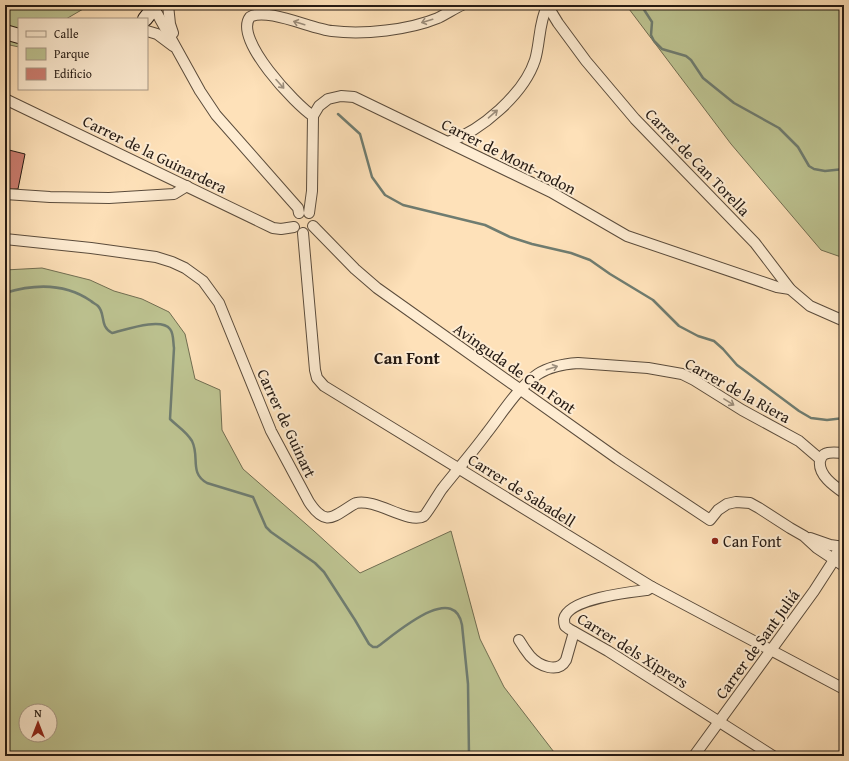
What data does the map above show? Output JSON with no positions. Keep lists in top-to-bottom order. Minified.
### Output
{"streets":{"street":["Carrer de la Guinardera","Carrer de Mont-rodon","Carrer de Can Torella","Avinguda de Can Font","Carrer de la Riera","Carrer de Guinart","Carrer de Sabadell","Carrer de Sant Juliá","Carrer dels Xiprers"]},"crossings":[["Carrer de la Guinardera","Avinguda de Can Font"],["Carrer de la Guinardera","Carrer de Sabadell"],["Carrer de Mont-rodon","Carrer de Can Torella"],["Avinguda de Can Font","Carrer de la Riera"],["Avinguda de Can Font","Carrer de Guinart"],["Avinguda de Can Font","Carrer de Sabadell"],["Avinguda de Can Font","Carrer de Sant Juliá"],["Carrer de la Riera","Carrer de Guinart"],["Carrer de Guinart","Carrer de Sabadell"],["Carrer de Sabadell","Carrer de Sant Juliá"],["Carrer de Sabadell","Carrer dels Xiprers"],["Carrer de Sant Juliá","Carrer dels Xiprers"]],"one_way":["Carrer de la Riera"],"districts":["Can Font"],"places":["Can Font"],"legend":["Calle","Parque","Edificio"],"north":"top"}
